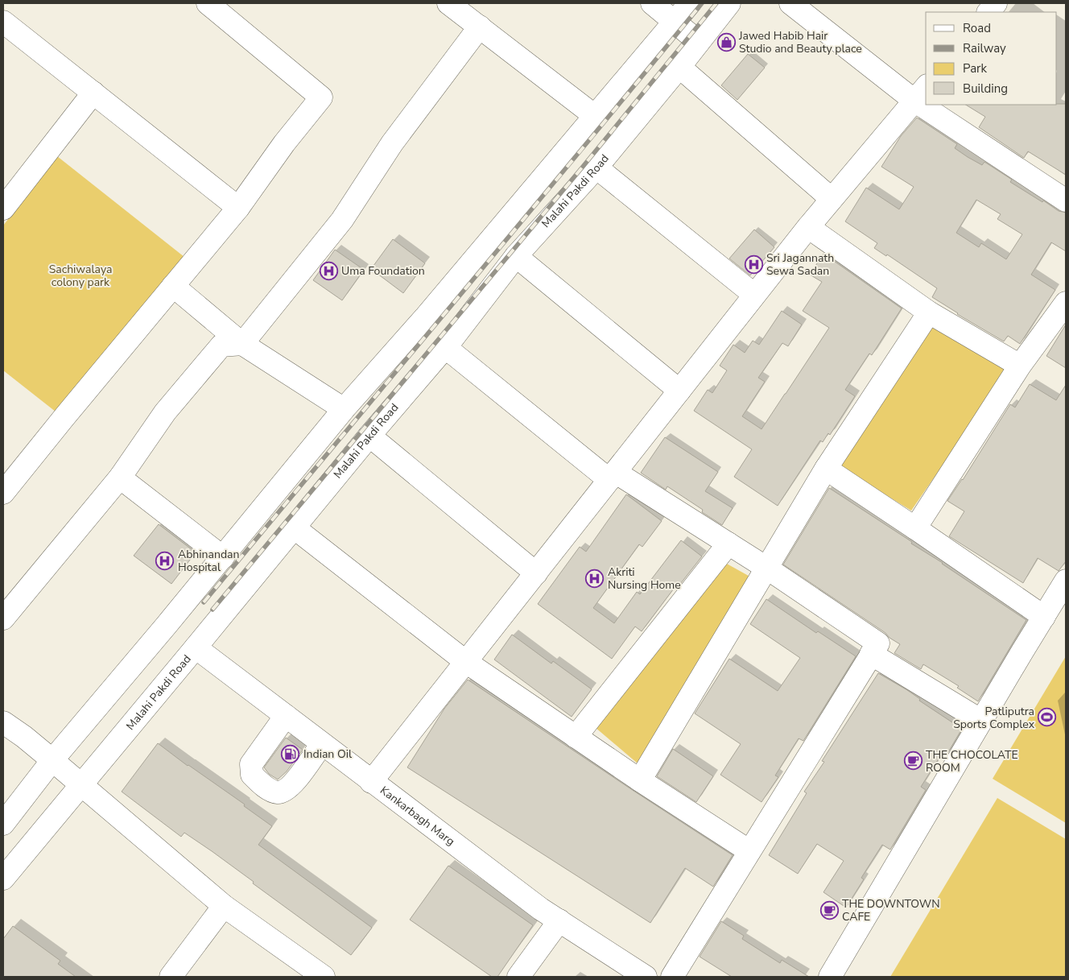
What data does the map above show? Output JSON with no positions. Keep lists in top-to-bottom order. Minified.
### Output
{"streets":{"street":["Malahi Pakdi Road","Kankarbagh Marg"]},"crossings":[["Malahi Pakdi Road","Kankarbagh Marg"]],"parks":["Sachiwalaya colony park"],"places":{"shop":["Jawed Habib Hair Studio and Beauty place"],"hospital":["Sri Jagannath Sewa Sadan","Uma Foundation","Abhinandan Hospital","Akriti Nursing Home"],"sports":["Patliputra Sports Complex"],"fuel station":["Indian Oil"],"cafe":["THE CHOCOLATE ROOM","THE DOWNTOWN CAFE"]},"legend":["Road","Railway","Park","Building"]}
